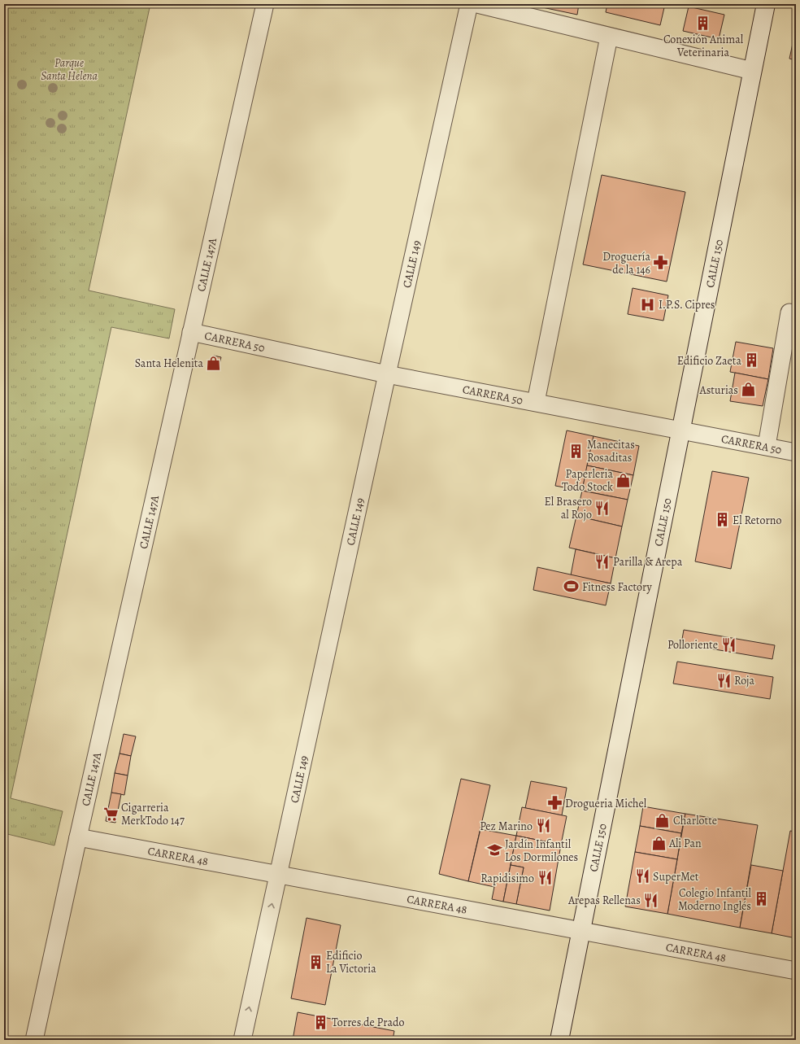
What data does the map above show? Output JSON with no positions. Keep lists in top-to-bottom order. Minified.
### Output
{"streets":{"street":["CALLE 150","CALLE 147A","CALLE 149","CARRERA 50","CARRERA 48"]},"crossings":[["CALLE 150","CARRERA 50"],["CALLE 150","CARRERA 48"],["CALLE 147A","CARRERA 50"],["CALLE 147A","CARRERA 48"],["CALLE 149","CARRERA 50"],["CALLE 149","CARRERA 48"]],"parks":["Parque Santa Helena"],"places":{"building":["Conexión Animal Veterinaria","Edificio Zaeta","Manecitas Rosaditas","El Retorno","Colegio Infantil Moderno Inglés","Edificio La Victoria","Torres de Prado"],"pharmacy":["Droguería de la 146","Drogueria Michel"],"hospital":["I.P.S. Cipres"],"shop":["Santa Helenita","Asturias","Paperleria Todo Stock","Charlotte","Ali Pan"],"restaurant":["El Brasero al Rojo","Parilla & Arepa","Polloriente","Roja","Pez Marino","SuperMet","Rapidisimo","Arepas Rellenas"],"sports":["Fitness Factory"],"supermarket":["Cigarreria MerkTodo 147"],"school or university":["Jardín Infantil Los Dormilones"]}}
